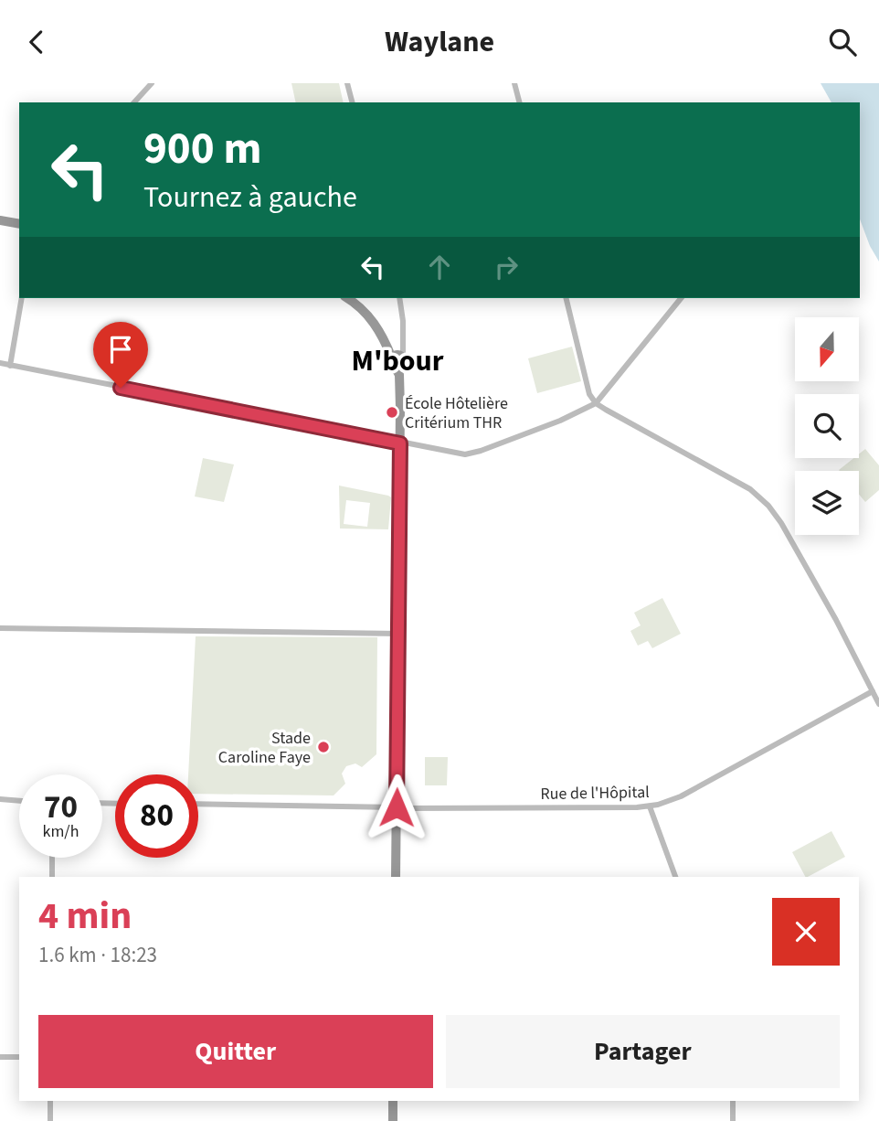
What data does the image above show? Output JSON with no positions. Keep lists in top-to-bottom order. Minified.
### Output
{"streets":{"main road":["Rue de l'Hôpital"]},"districts":["M'bour"],"places":["École Hôtelière Critérium THR","Stade Caroline Faye"],"north":"bottom","page":{"header":"Waylane","turn":["900 m","Tournez à gauche"],"speed":"70 km/h","limit":"80","heading":["4 min","1.6 km · 18:23"],"buttons":["Quitter","Partager"]}}
